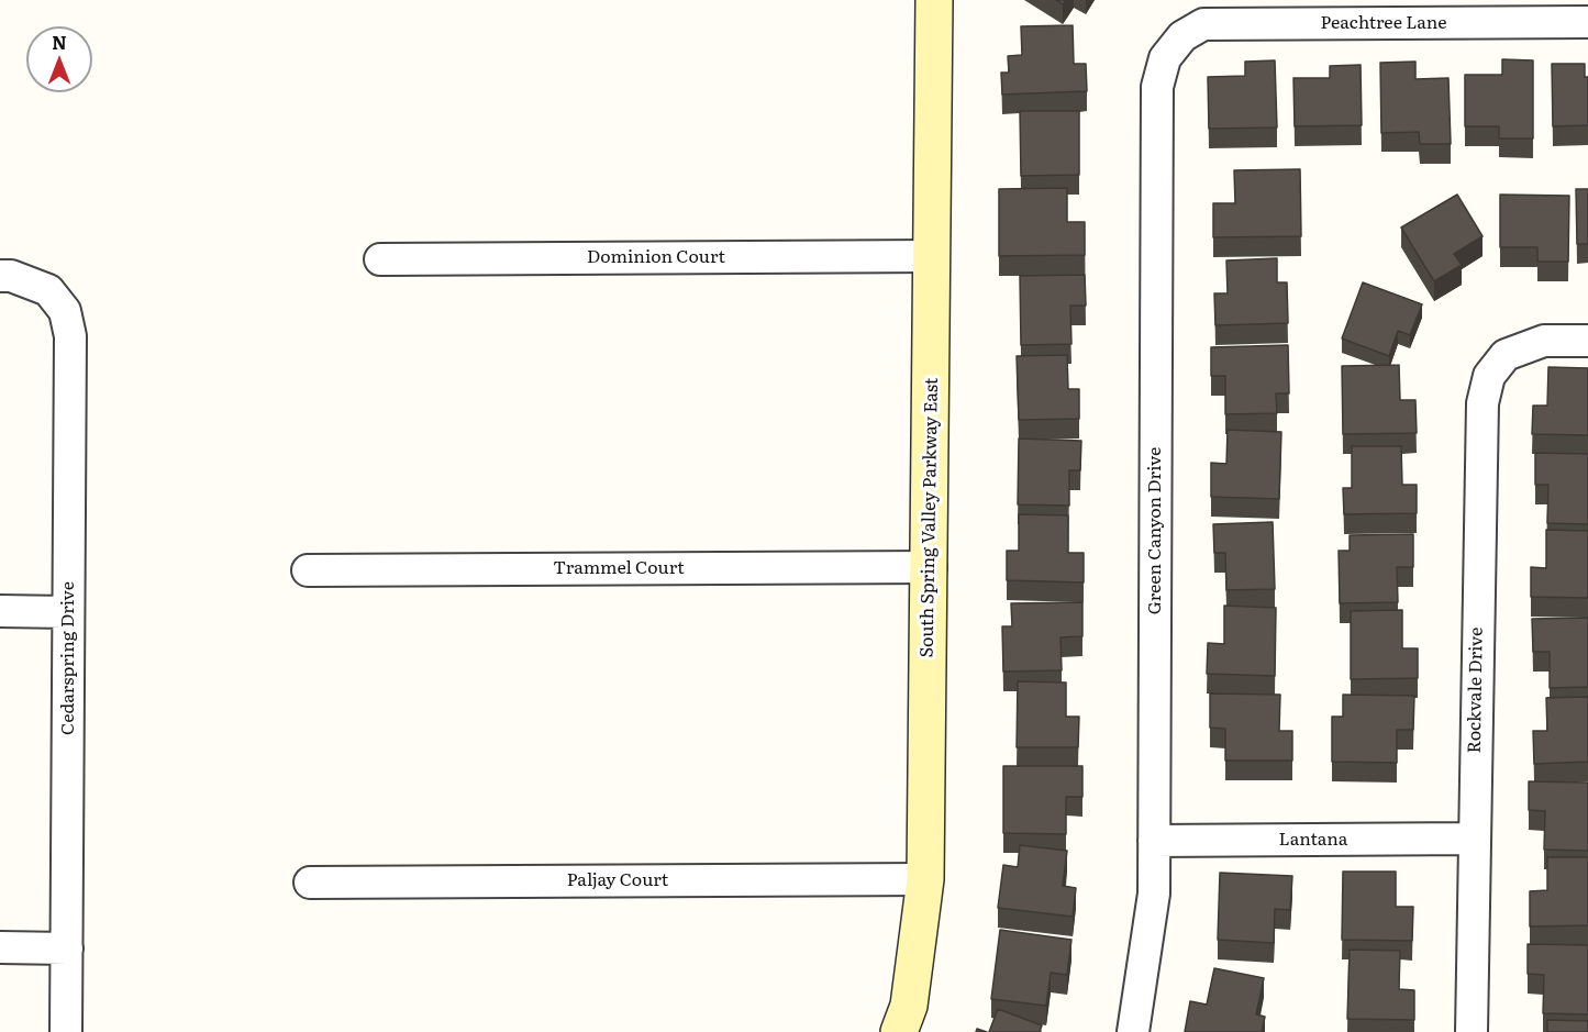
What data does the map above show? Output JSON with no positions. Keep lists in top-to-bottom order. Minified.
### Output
{"streets":{"street":["Peachtree Lane","Dominion Court","South Spring Valley Parkway East","Green Canyon Drive","Trammel Court","Cedarspring Drive","Rockvale Drive","Lantana","Paljay Court"]},"crossings":[["Peachtree Lane","Green Canyon Drive"],["Dominion Court","South Spring Valley Parkway East"],["South Spring Valley Parkway East","Trammel Court"],["South Spring Valley Parkway East","Paljay Court"],["Green Canyon Drive","Lantana"],["Rockvale Drive","Lantana"]],"north":"top"}
